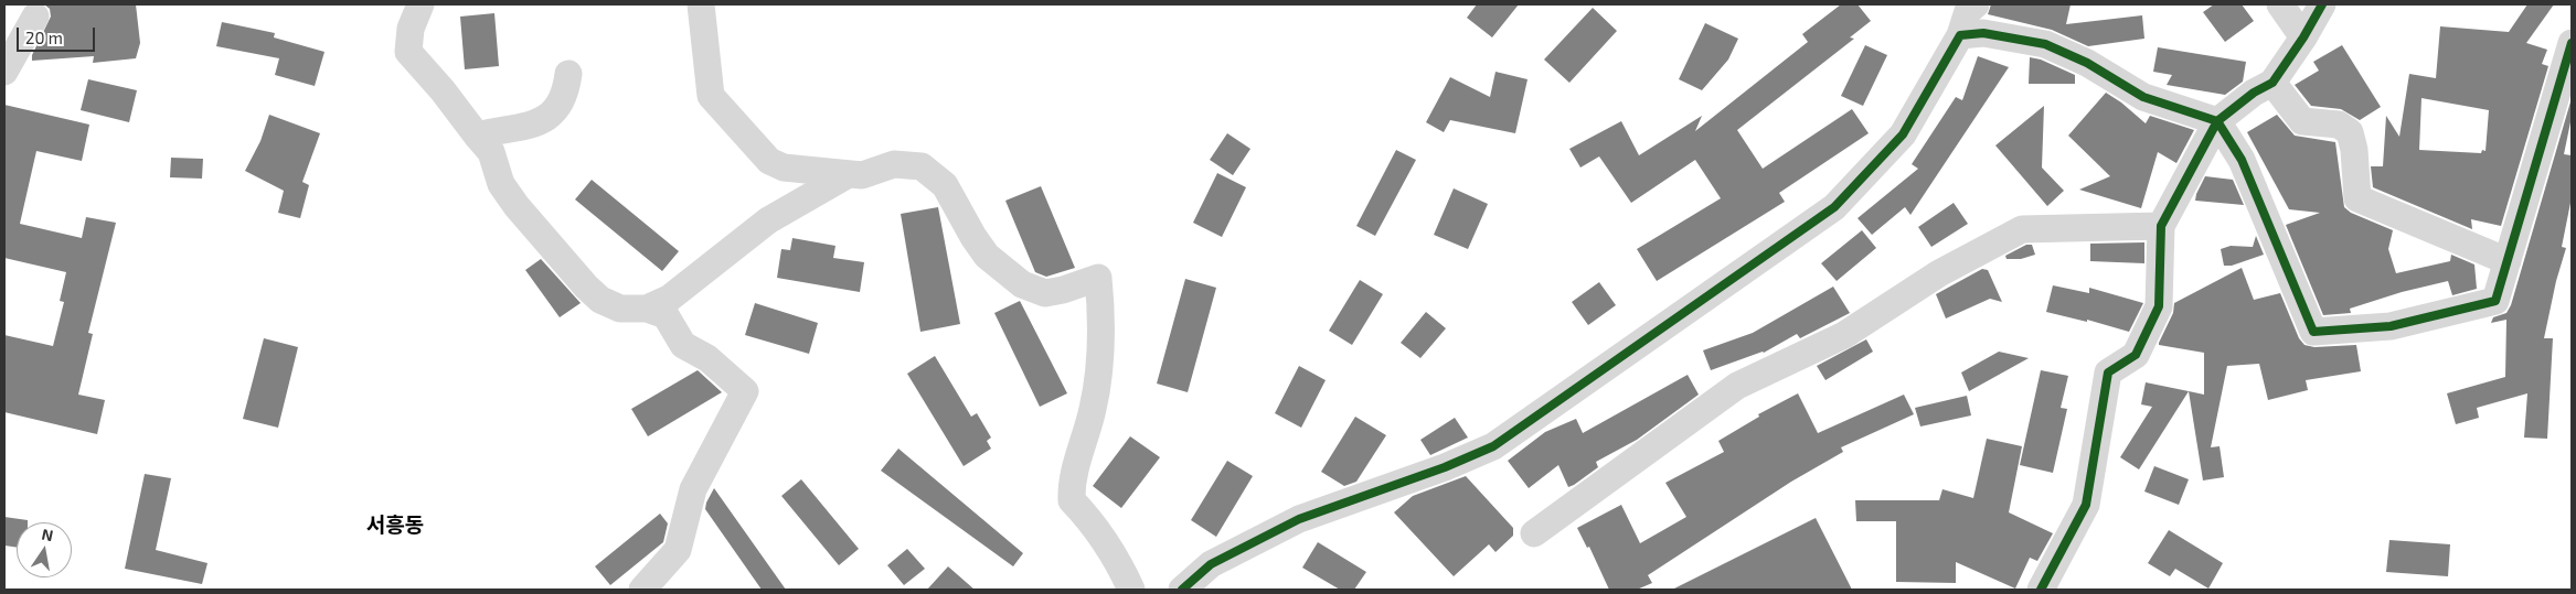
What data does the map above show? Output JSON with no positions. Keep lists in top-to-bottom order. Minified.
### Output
{"districts":["서흥동"],"scale_bar":"20 m","north":"top"}
